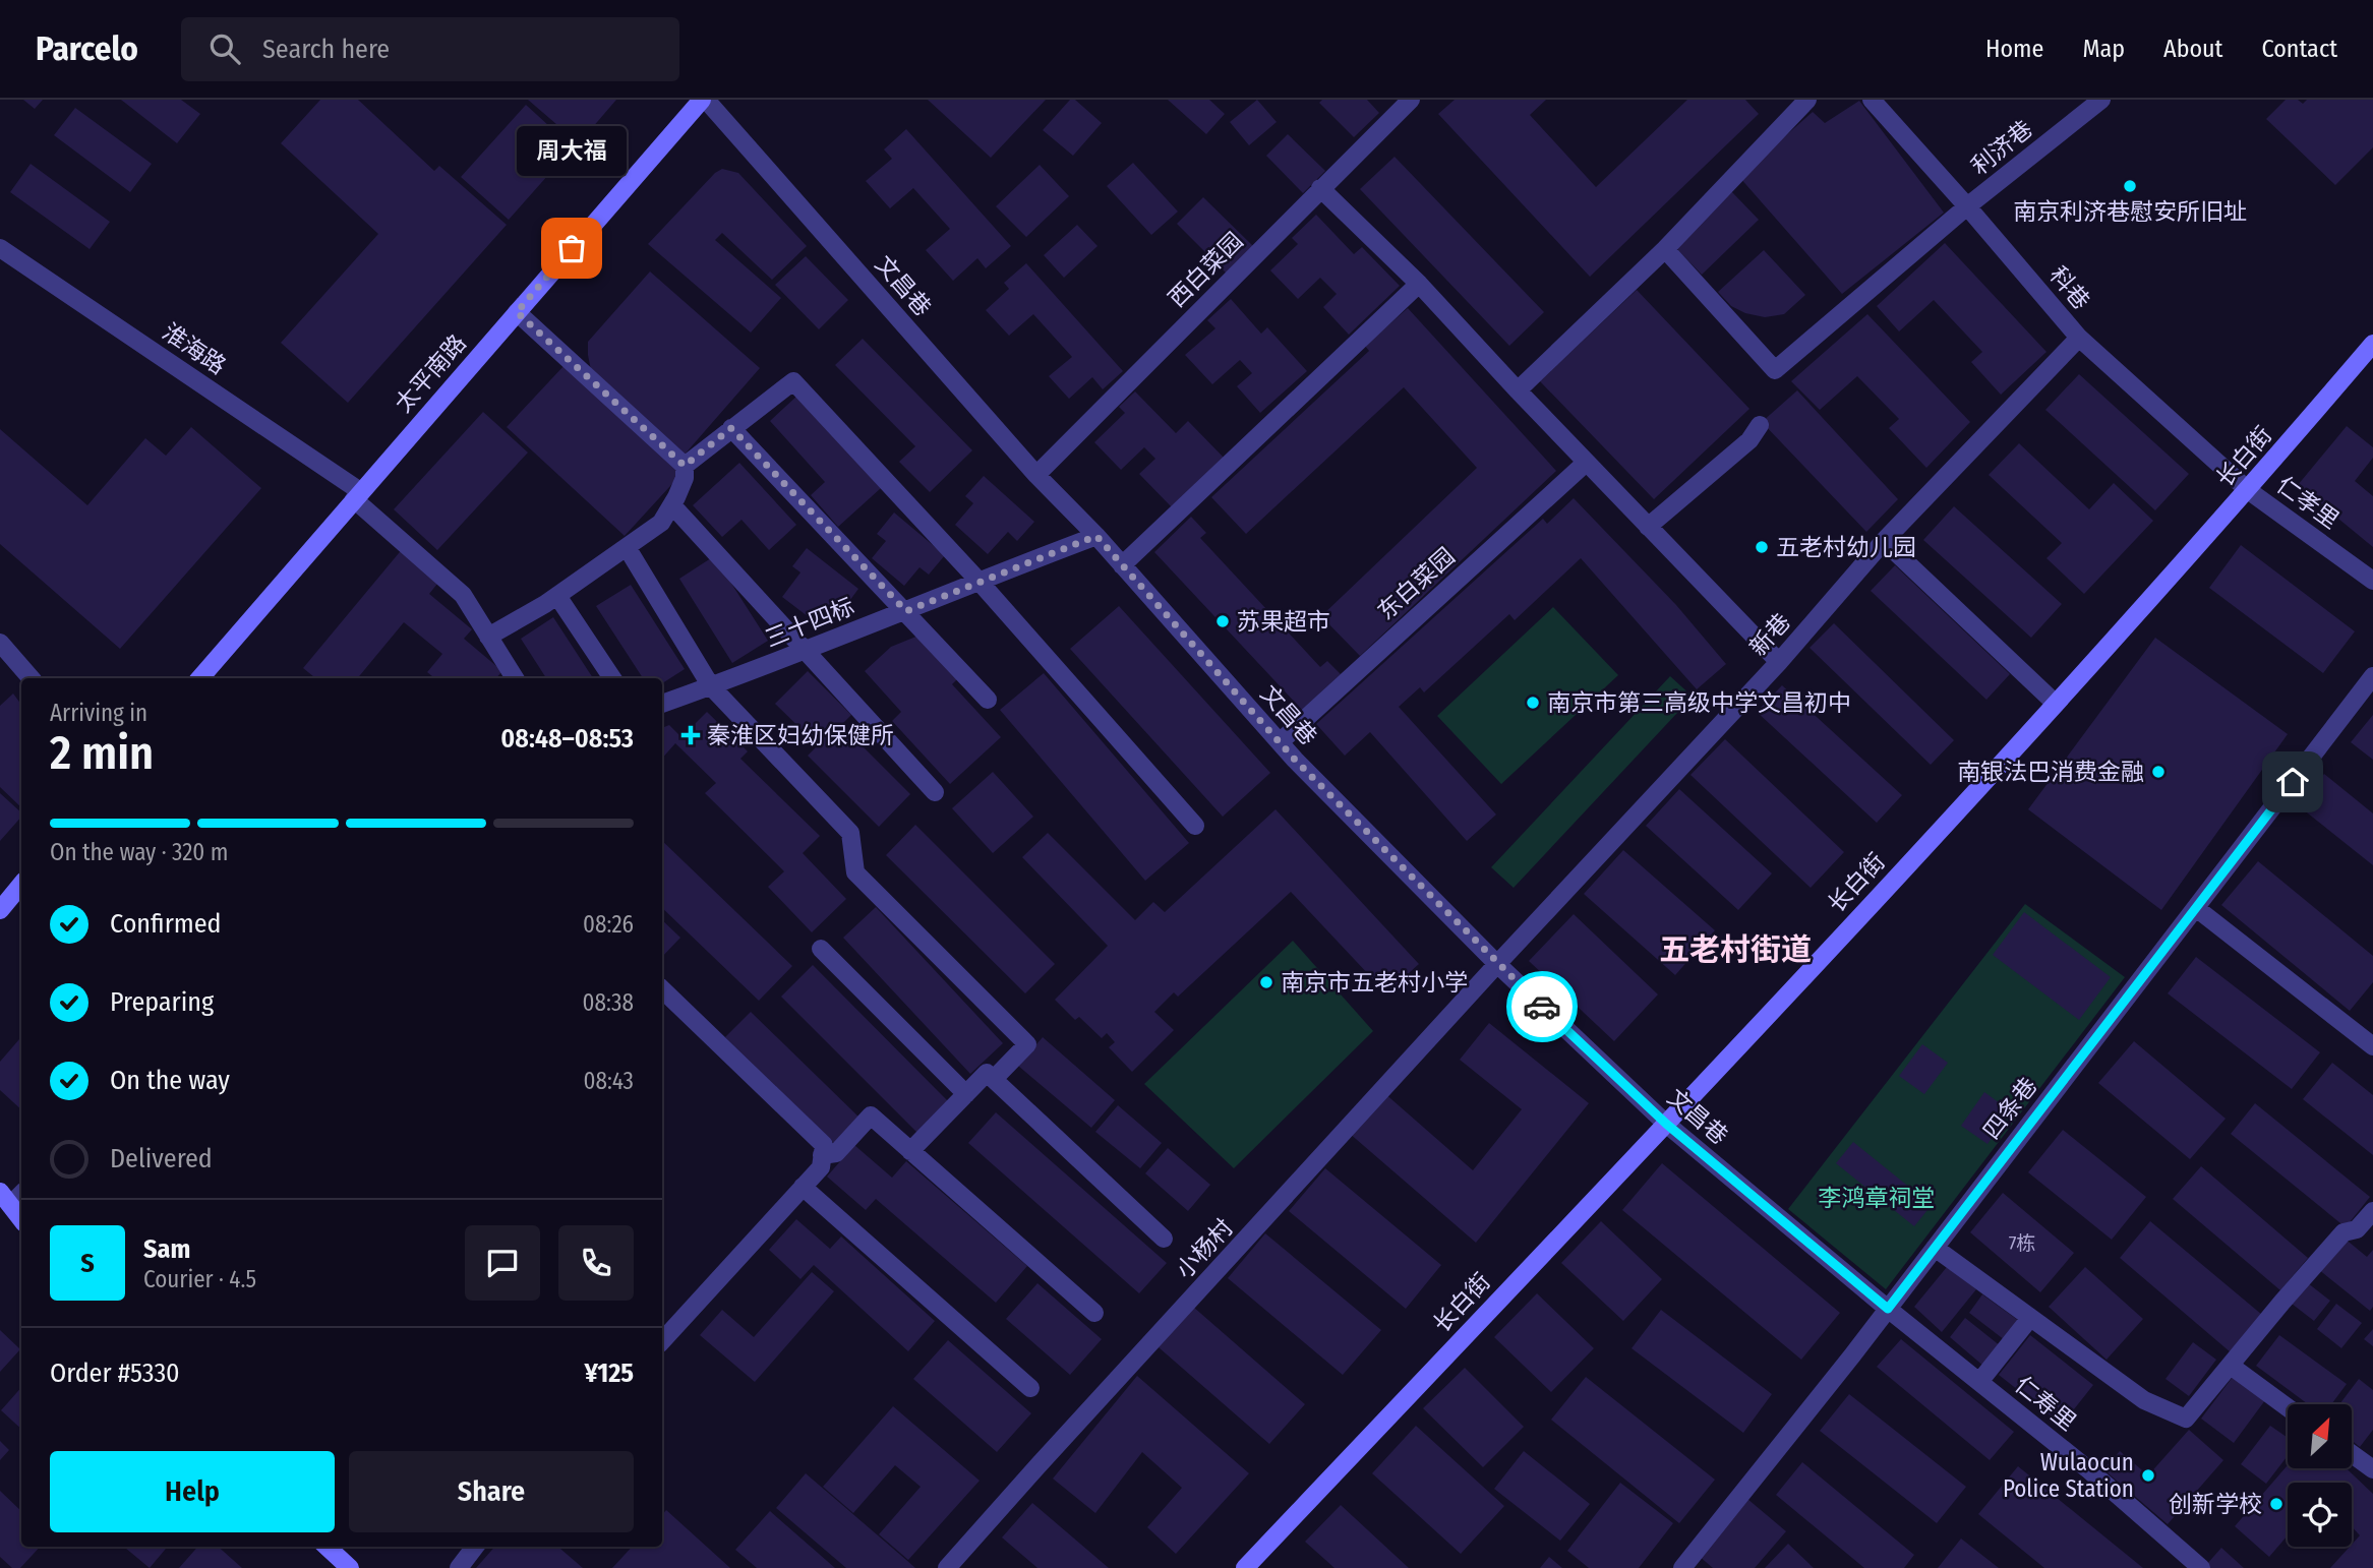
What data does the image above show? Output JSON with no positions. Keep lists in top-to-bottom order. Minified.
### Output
{"streets":{"street":["利济巷","西白菜园","文昌巷","科巷","淮海路","太平南路","长白街","仁孝里","东白菜园","三十四标","新巷","四条巷","小杨村","仁寿里"]},"crossings":[["利济巷","科巷"],["西白菜园","文昌巷"],["文昌巷","太平南路"],["文昌巷","长白街"],["文昌巷","东白菜园"],["文昌巷","三十四标"],["文昌巷","新巷"],["文昌巷","四条巷"],["文昌巷","小杨村"],["文昌巷","仁寿里"],["科巷","长白街"],["科巷","仁孝里"],["科巷","新巷"],["淮海路","太平南路"],["长白街","仁孝里"],["新巷","小杨村"],["四条巷","仁寿里"]],"districts":["五老村街道"],"parks":["李鸿章祠堂"],"places":{"other":["南京利济巷慰安所旧址","周大福","五老村幼儿园","苏果超市","南京市第三高级中学文昌初中","南银法巴消费金融","南京市五老村小学","Wulaocun Police Station","创新学校"],"health":["秦淮区妇幼保健所"]},"house_numbers":["7栋"],"north":"top right","page":{"header":"Parcelo","search":"Search here","nav":["Home","Map","About","Contact"],"bubble":"周大福","heading":["2 min","Arriving in","08:48–08:53"],"panel":["Sam","Courier · 4.5","Order #5330","¥125"],"bar":"On the way · 320 m","list":[["Confirmed","08:26"],["Preparing","08:38"],["On the way","08:43"],"Delivered"],"round":"S","buttons":["Help","Share"]}}
